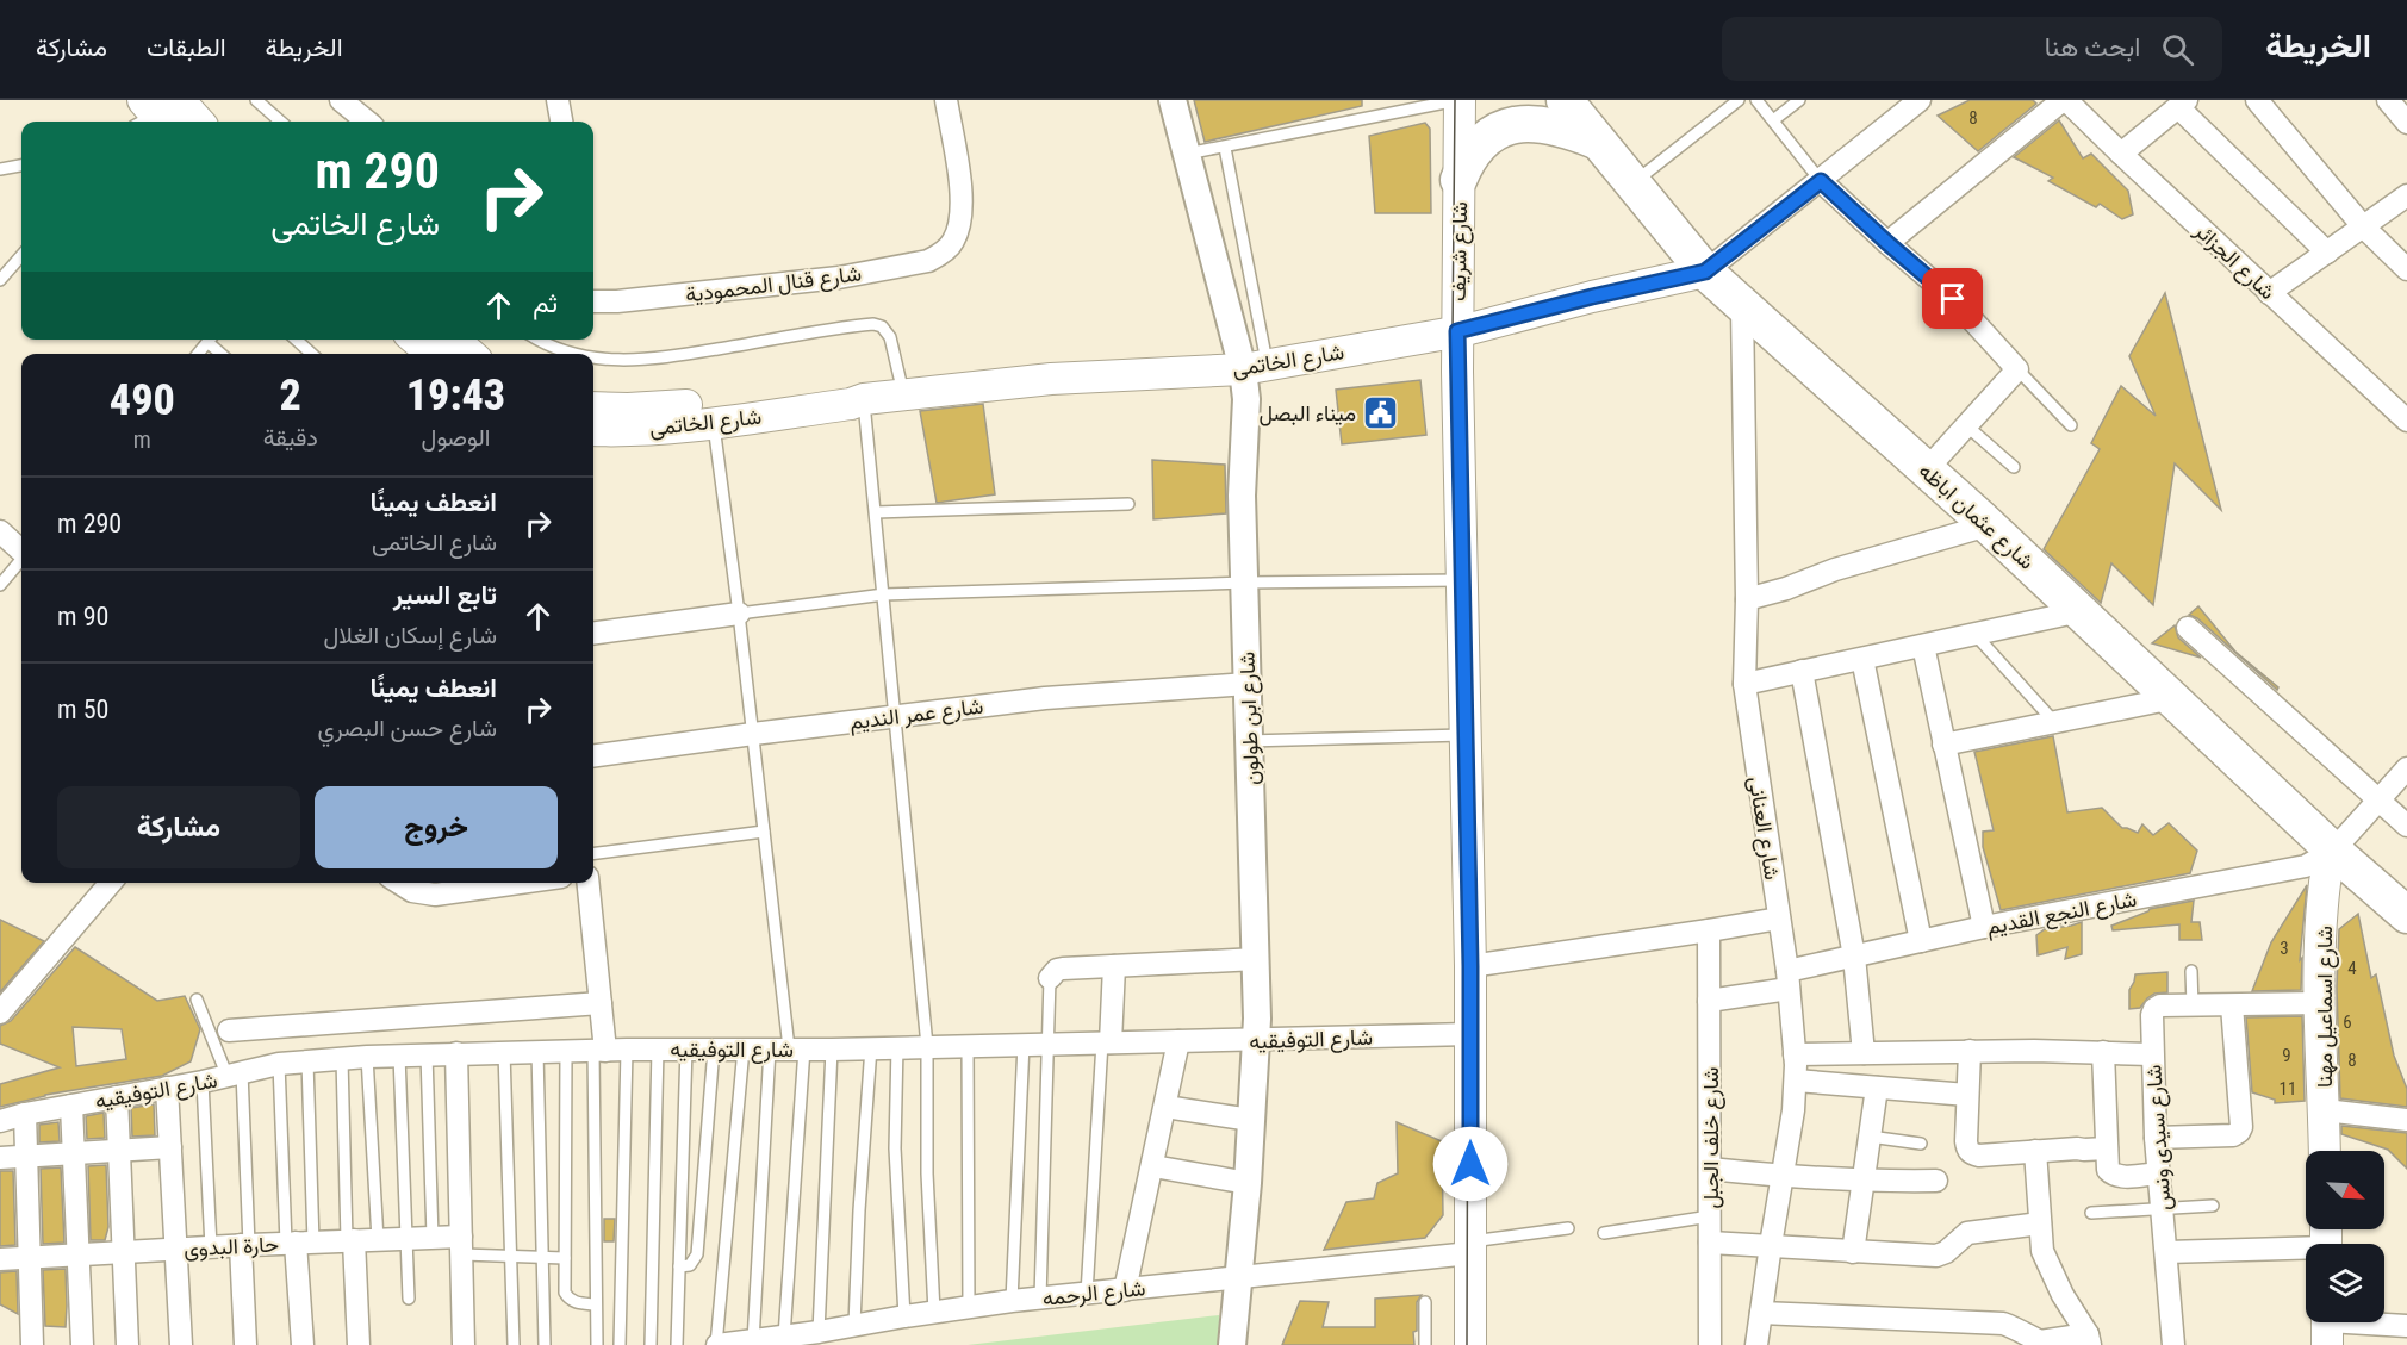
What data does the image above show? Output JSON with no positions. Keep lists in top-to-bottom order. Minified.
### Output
{"streets":{"main road":["شارع شريف","شارع الخاتمى","شارع عثمان اباظه","شارع اسماعيل مهنا"],"street":["شارع الجزائر","شارع قنال المحمودية","شارع عمر النديم","شارع ابن طولون","شارع العنانى","شارع النجع القديم","شارع التوفيقيه","شارع خلف الجبل","شارع سيدى ونس","حارة البدوى","شارع الرحمه"]},"crossings":[["شارع شريف","شارع الخاتمى"],["شارع شريف","شارع التوفيقيه"],["شارع شريف","شارع الرحمه"],["شارع الخاتمى","شارع عثمان اباظه"],["شارع الخاتمى","شارع ابن طولون"],["شارع عثمان اباظه","شارع العنانى"],["شارع عثمان اباظه","شارع النجع القديم"],["شارع عثمان اباظه","شارع اسماعيل مهنا"],["شارع عمر النديم","شارع ابن طولون"],["شارع ابن طولون","شارع التوفيقيه"],["شارع ابن طولون","شارع الرحمه"],["شارع العنانى","شارع النجع القديم"],["شارع النجع القديم","شارع اسماعيل مهنا"],["شارع النجع القديم","شارع خلف الجبل"],["شارع اسماعيل مهنا","شارع سيدى ونس"]],"places":{"public building":["ميناء البصل"]},"house_numbers":["8","3","4","6","9","8","11"],"north":"bottom right","page":{"header":"الخريطة","search":"ابحث هنا","nav":["الخريطة","الطبقات","مشاركة"],"turn":["290 m","شارع الخاتمى"],"then":"ثم","eta":["19:43","الوصول","2","دقيقة","490","m"],"list":[{"name":"انعطف يمينًا","note":"شارع الخاتمى","value":"290 m"},{"name":"تابع السير","note":"شارع إسكان الغلال","value":"90 m"},{"name":"انعطف يمينًا","note":"شارع حسن البصري","value":"50 m"}],"buttons":["خروج","مشاركة"]}}
